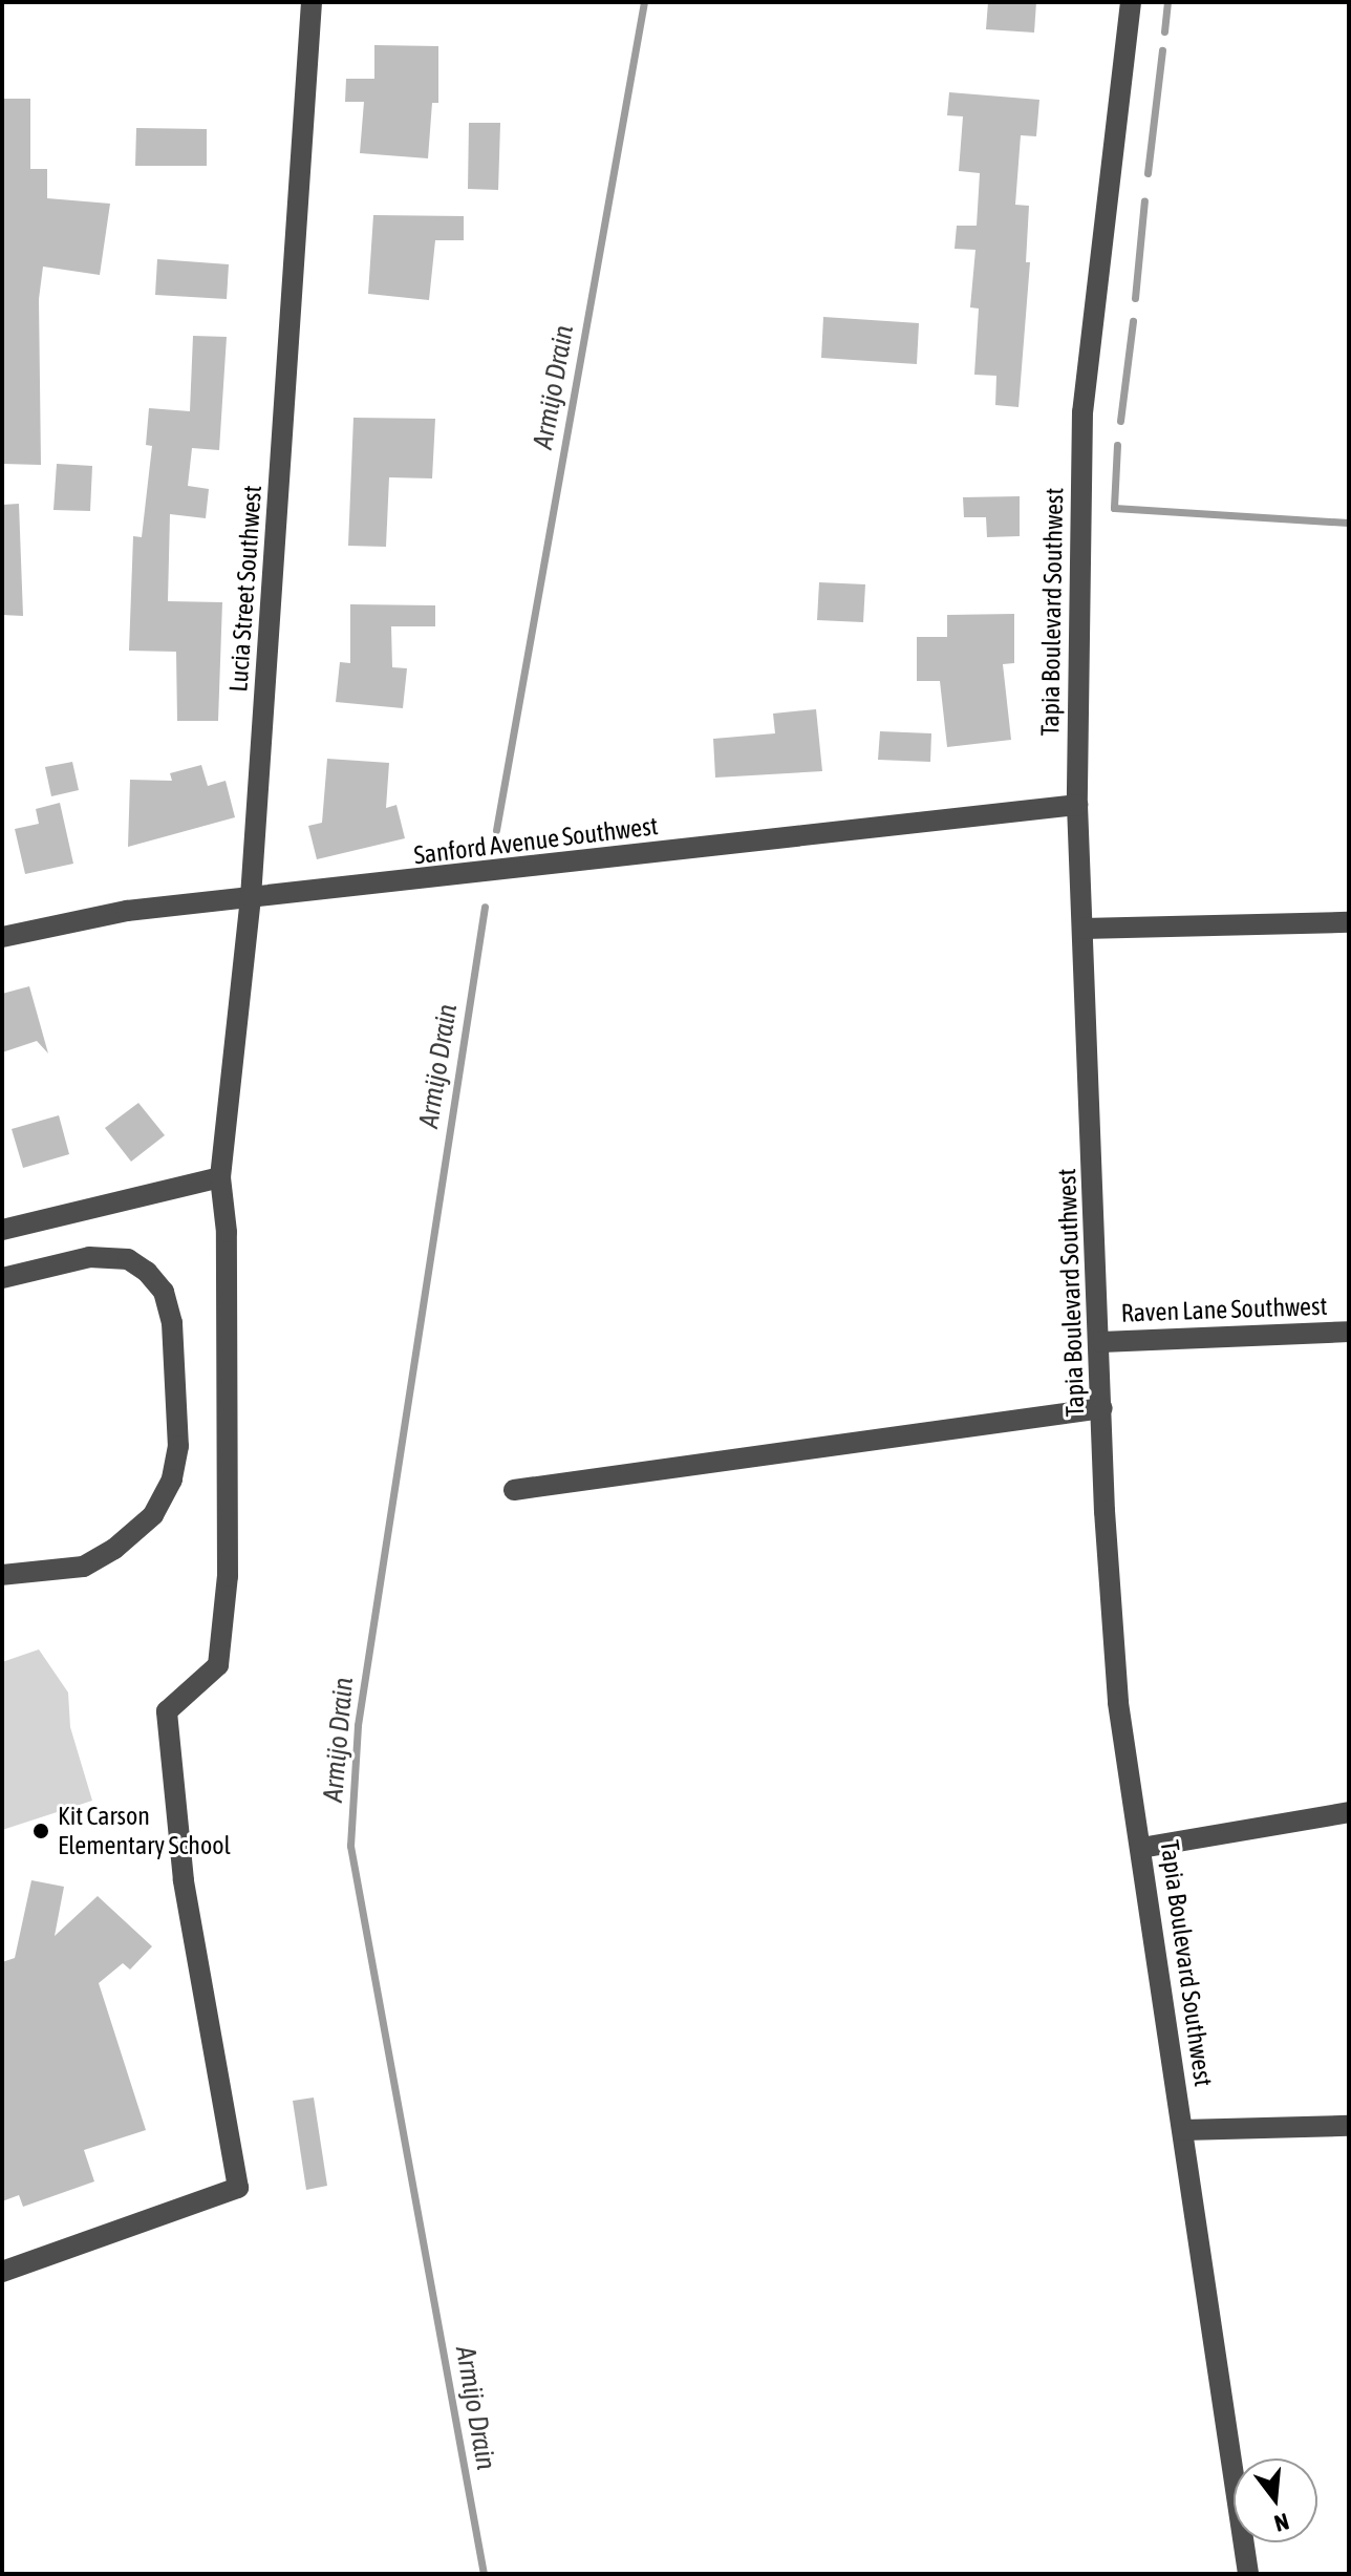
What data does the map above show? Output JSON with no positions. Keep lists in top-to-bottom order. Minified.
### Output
{"streets":{"street":["Lucia Street Southwest","Tapia Boulevard Southwest","Sanford Avenue Southwest","Raven Lane Southwest"]},"crossings":[["Lucia Street Southwest","Sanford Avenue Southwest"],["Tapia Boulevard Southwest","Sanford Avenue Southwest"],["Tapia Boulevard Southwest","Raven Lane Southwest"]],"water":["Armijo Drain"],"places":["Kit Carson Elementary School"],"north":"bottom"}
